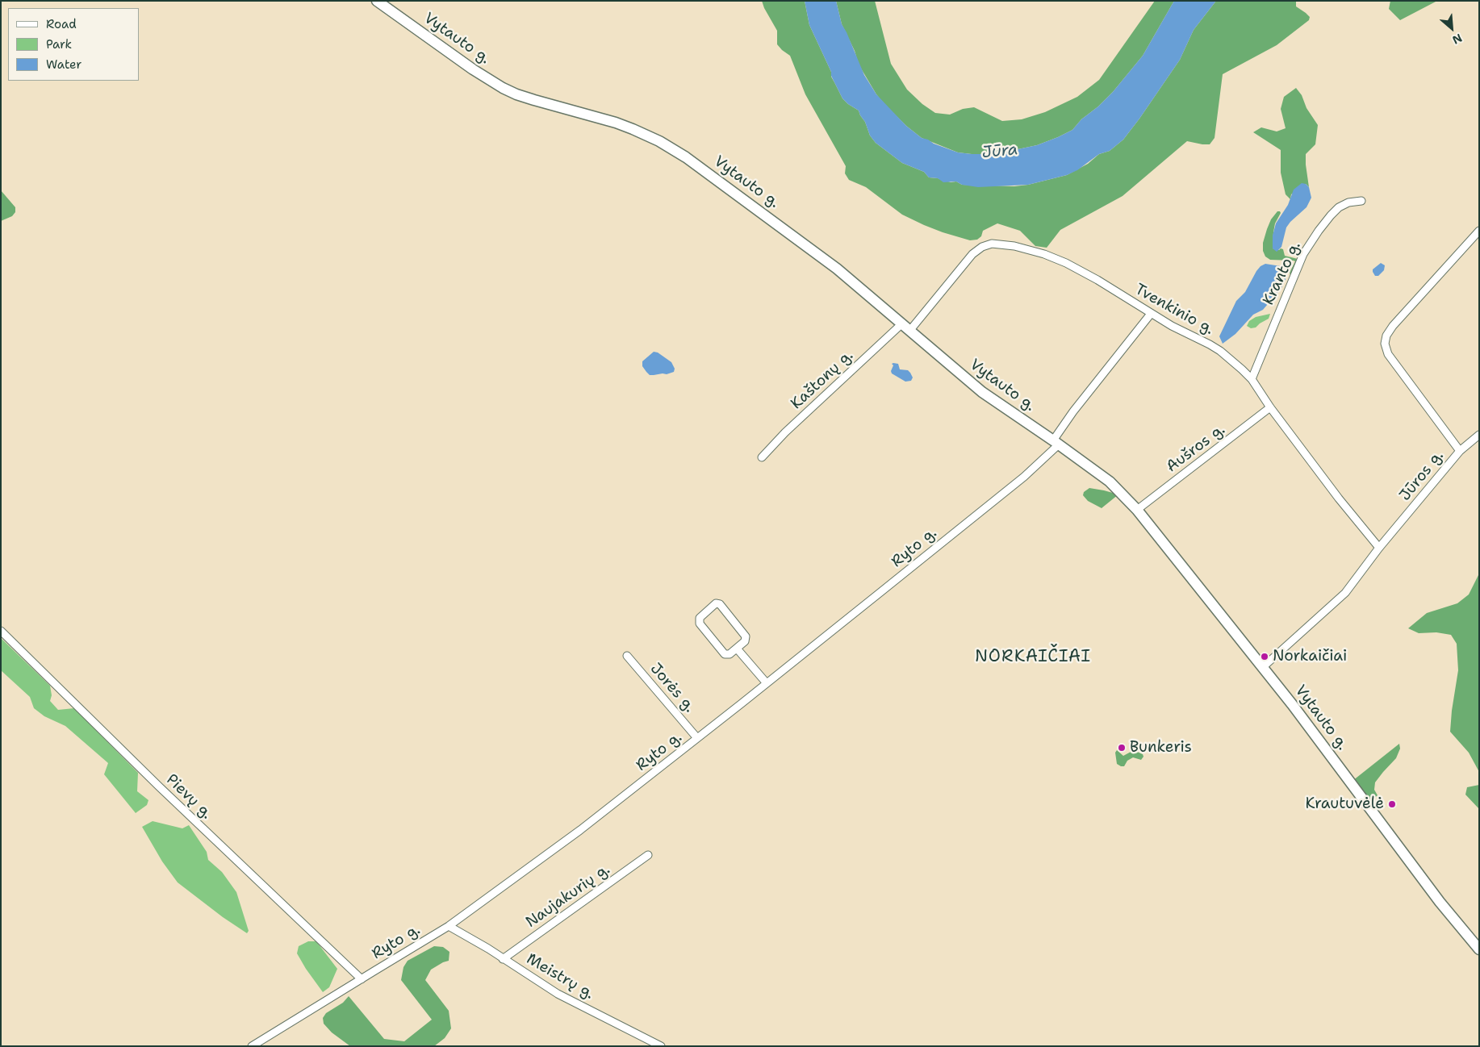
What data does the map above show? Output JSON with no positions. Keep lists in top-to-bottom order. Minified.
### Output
{"streets":{"main road":["Vytauto g."],"street":["Kranto g.","Tvenkinio g.","Kaštonų g.","Aušros g.","Jūros g.","Ryto g.","Jorės g.","Pievų g.","Naujakurių g.","Meistrų g."]},"crossings":[["Vytauto g.","Tvenkinio g."],["Vytauto g.","Kaštonų g."],["Vytauto g.","Aušros g."],["Vytauto g.","Jūros g."],["Vytauto g.","Ryto g."],["Kranto g.","Tvenkinio g."],["Tvenkinio g.","Kaštonų g."],["Tvenkinio g.","Aušros g."],["Tvenkinio g.","Jūros g."],["Tvenkinio g.","Ryto g."],["Ryto g.","Jorės g."],["Ryto g.","Pievų g."],["Ryto g.","Meistrų g."],["Naujakurių g.","Meistrų g."]],"districts":["NORKAIČIAI"],"water":["Jūra"],"places":["Norkaičiai","Bunkeris","Krautuvėlė"],"legend":["Road","Park","Water"],"north":"bottom right"}
